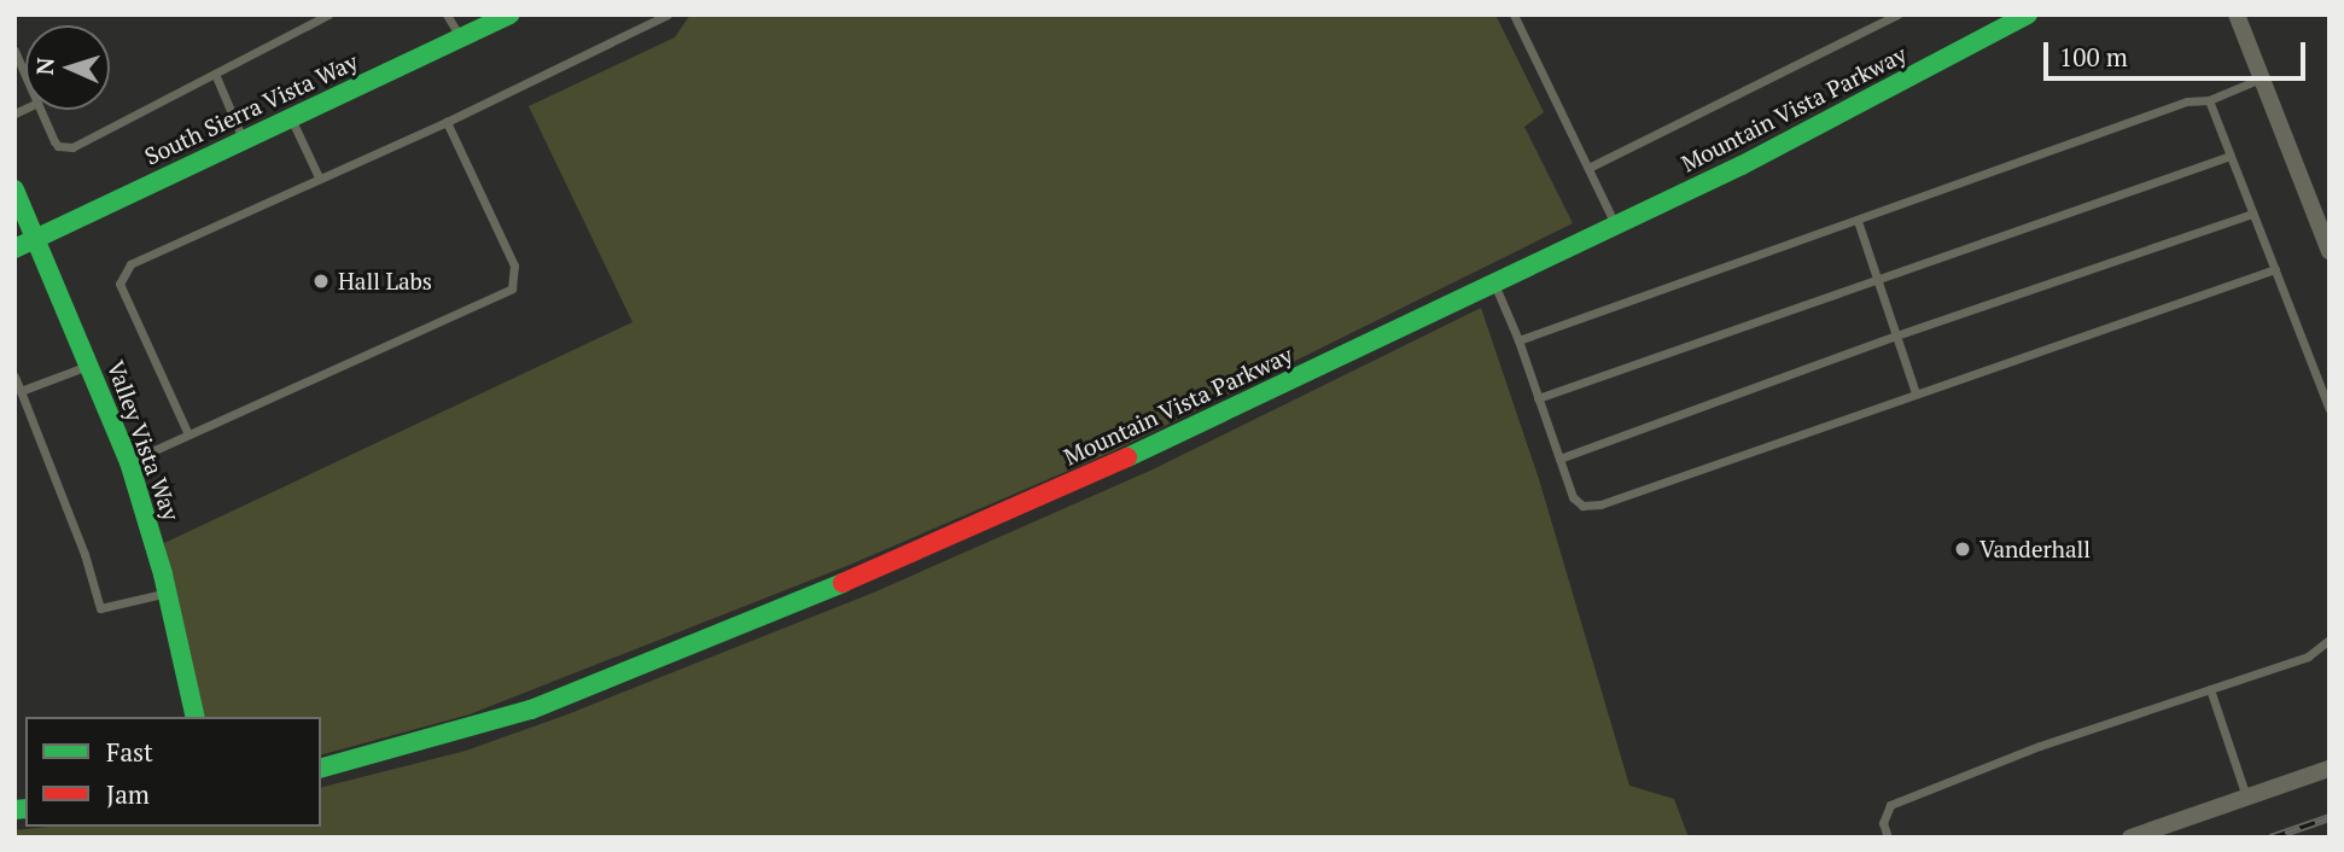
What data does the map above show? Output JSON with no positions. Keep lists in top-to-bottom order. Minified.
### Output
{"streets":{"street":["South Sierra Vista Way","Mountain Vista Parkway","Valley Vista Way"]},"crossings":[["South Sierra Vista Way","Valley Vista Way"]],"places":["Hall Labs","Vanderhall"],"legend":["Fast","Jam"],"scale_bar":"100 m","north":"left"}
